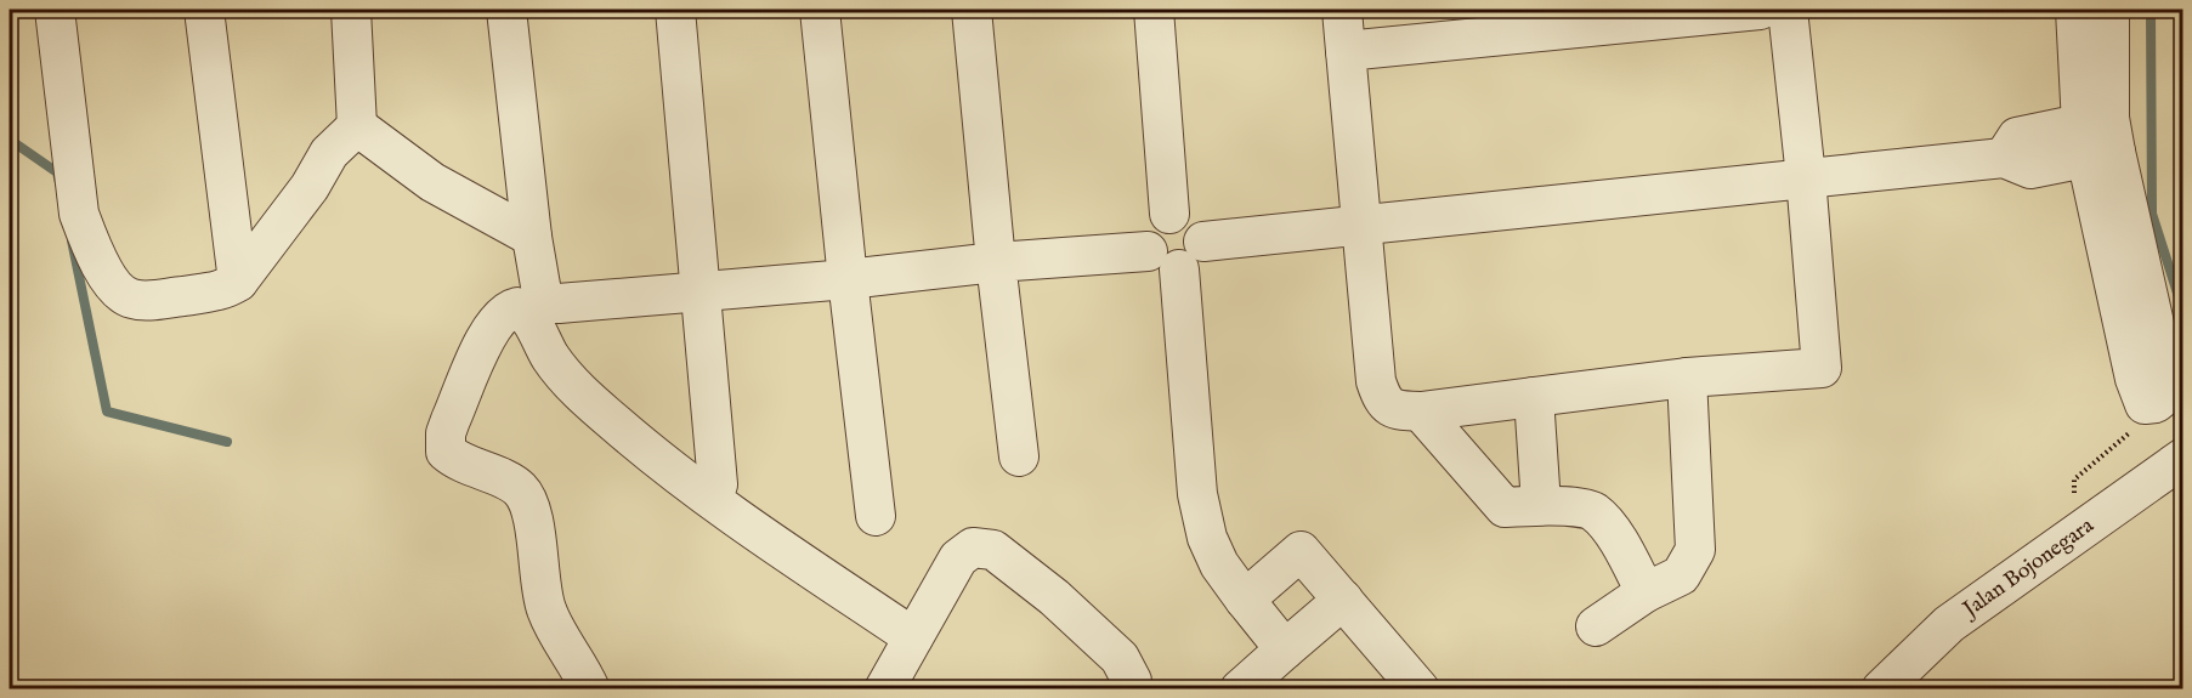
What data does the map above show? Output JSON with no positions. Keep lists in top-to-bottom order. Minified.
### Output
{"streets":{"street":["Jalan Bojonegara"]}}
